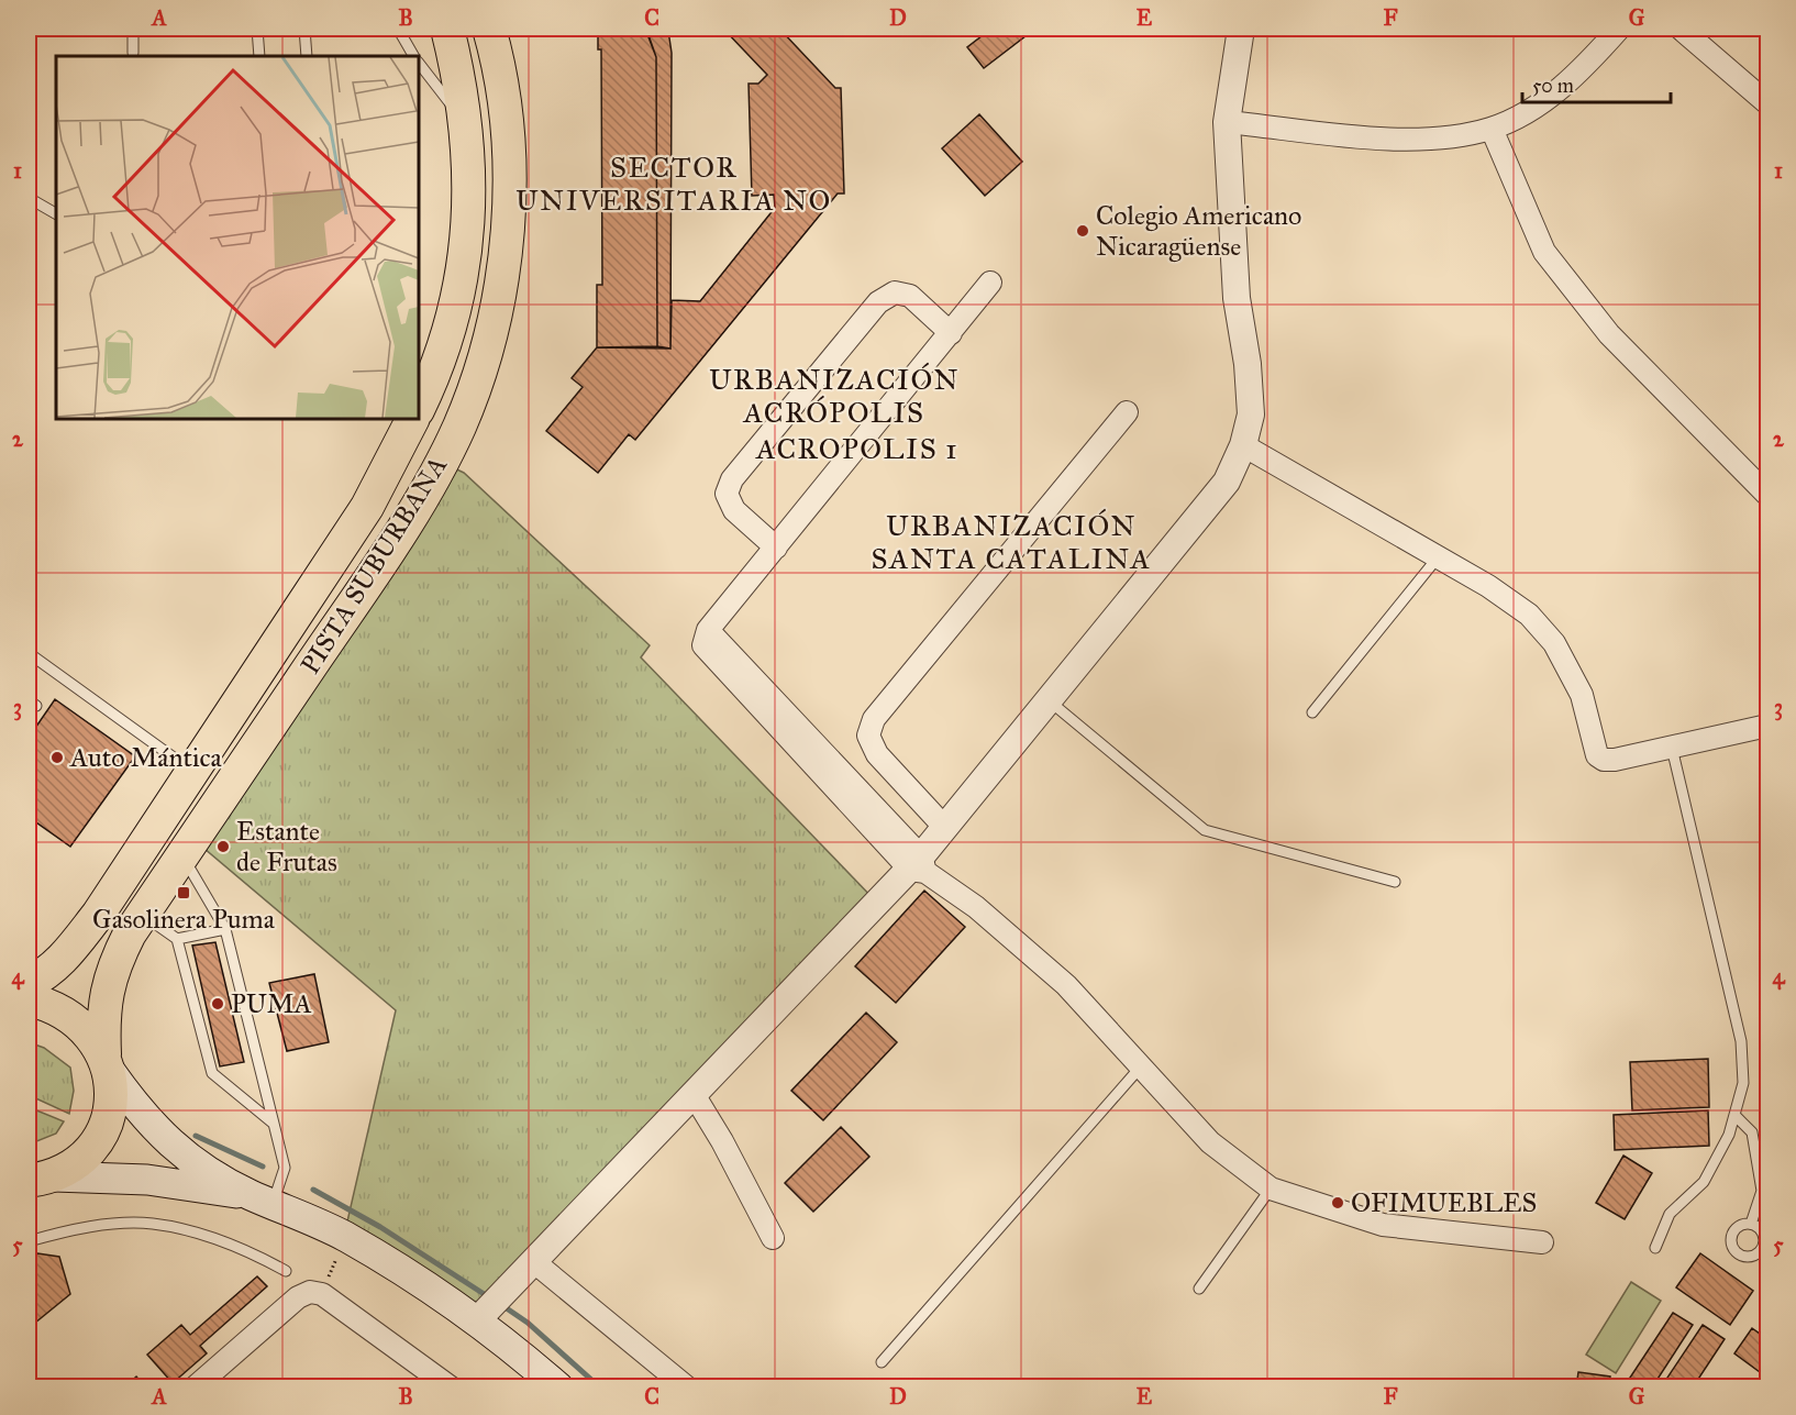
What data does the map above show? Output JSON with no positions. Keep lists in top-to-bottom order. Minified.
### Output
{"streets":{"main road":["PISTA SUBURBANA"]},"districts":["SECTOR UNIVERSITARIA NO","URBANIZACIÓN ACRÓPOLIS","ACROPOLIS 1","URBANIZACIÓN SANTA CATALINA"],"places":{"other":["Colegio Americano Nicaragüense","Auto Mántica","Estante de Frutas","PUMA","OFIMUEBLES"],"transit":["Gasolinera Puma"]},"scale_bar":"50 m","grid":{"columns":["A","B","C","D","E","F","G"],"rows":["1","2","3","4","5"]}}
